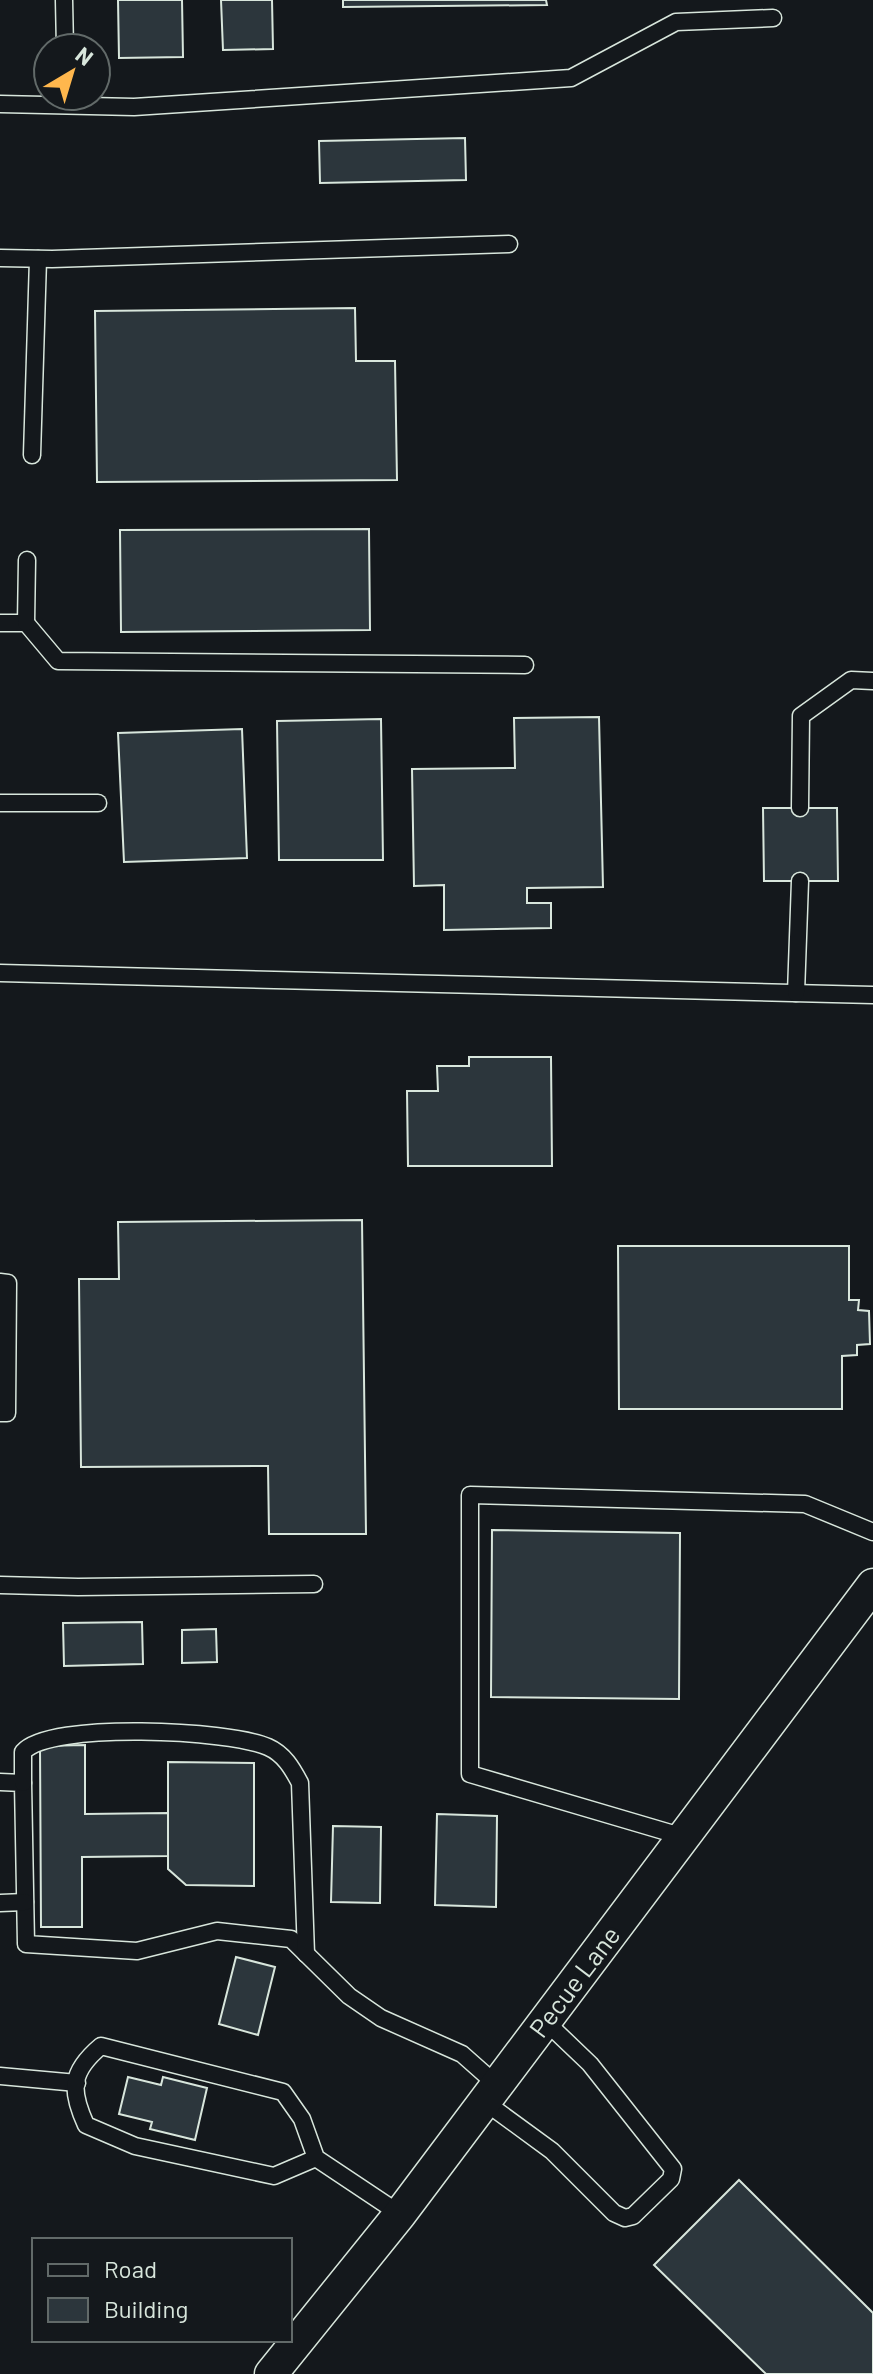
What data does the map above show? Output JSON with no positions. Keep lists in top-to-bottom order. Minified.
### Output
{"streets":{"street":["Pecue Lane"]},"legend":["Road","Building"],"north":"top right"}
